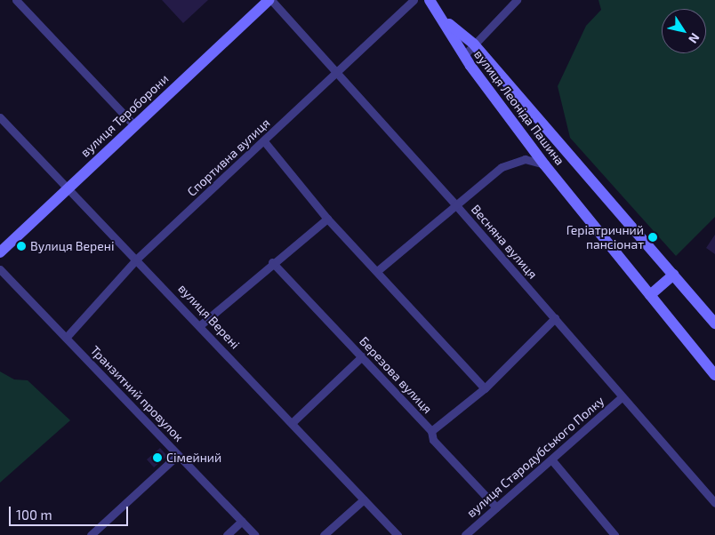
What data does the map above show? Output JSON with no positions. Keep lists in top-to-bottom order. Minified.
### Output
{"streets":{"main road":["вулиця Леоніда Пашина","вулиця Тероборони"],"street":["Спортивна вулиця","Весняна вулиця","вулиця Верені","Березова вулиця","Транзитний провулок","вулиця Стародубського Полку"]},"crossings":[["вулиця Тероборони","Весняна вулиця"],["вулиця Тероборони","вулиця Верені"],["Спортивна вулиця","Весняна вулиця"],["Спортивна вулиця","вулиця Верені"],["Спортивна вулиця","Транзитний провулок"],["Весняна вулиця","вулиця Стародубського Полку"],["Березова вулиця","вулиця Стародубського Полку"]],"places":["Геріатричний пансіонат","Вулиця Верені","Сімейний"],"scale_bar":"100 m","north":"bottom right"}
